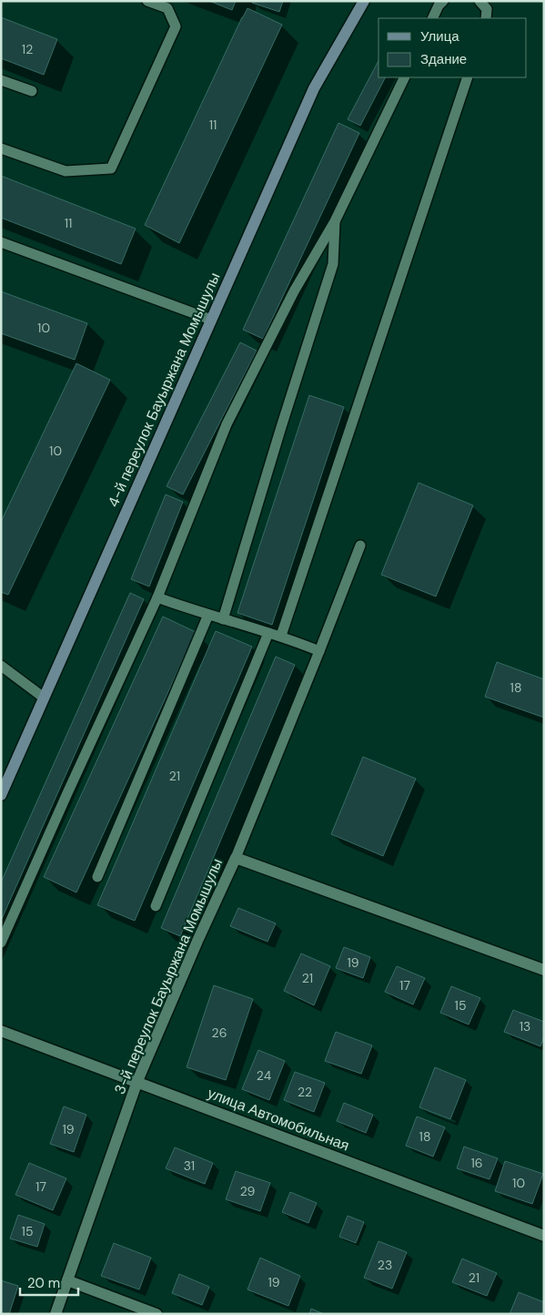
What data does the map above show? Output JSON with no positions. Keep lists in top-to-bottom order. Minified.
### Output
{"streets":{"street":["4-й переулок Бауыржана Момышулы","3-й переулок Бауыржана Момышулы","улица Автомобильная"]},"crossings":[["3-й переулок Бауыржана Момышулы","улица Автомобильная"]],"house_numbers":["12","11","11","10","10","18","21","19","21","17","15","13","26","24","22","19","18","16","31","10","17","29","15","23","21","19"],"legend":["Улица","Здание"],"scale_bar":"20 m"}
